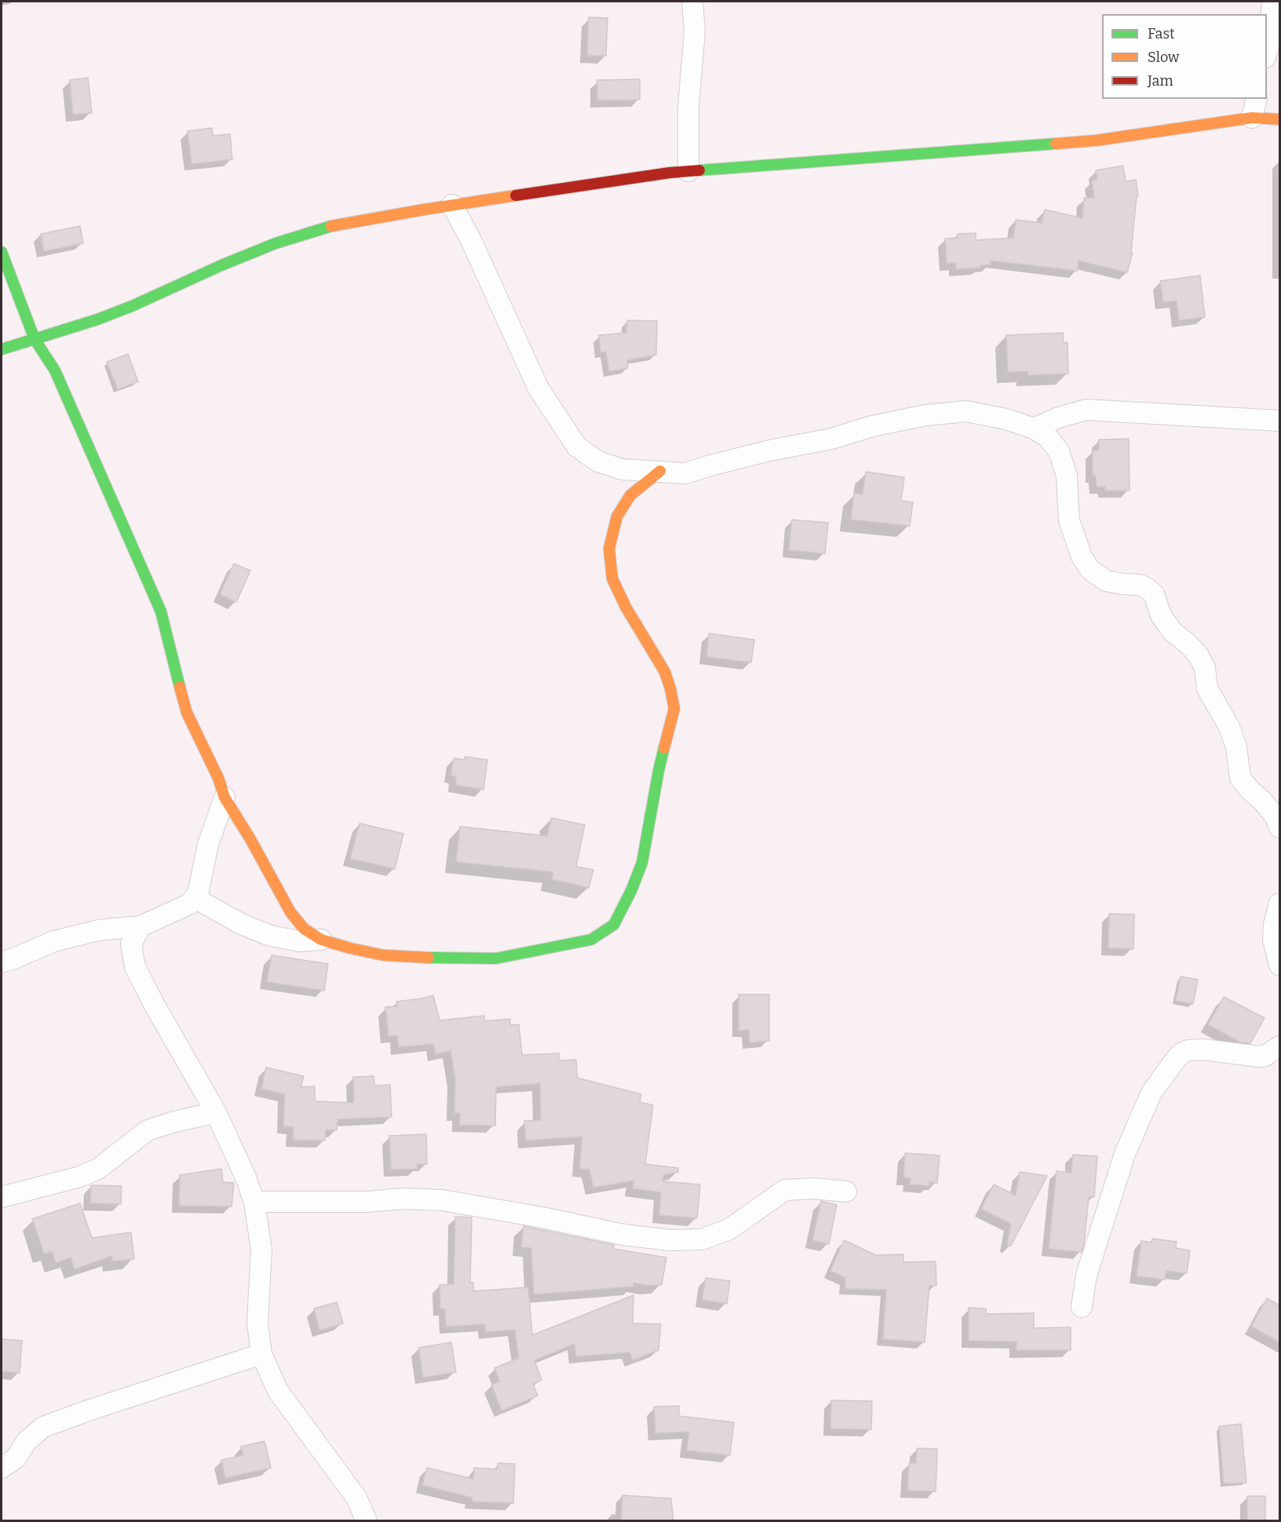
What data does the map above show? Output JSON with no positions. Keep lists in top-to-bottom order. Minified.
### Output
{"legend":["Fast","Slow","Jam"]}
